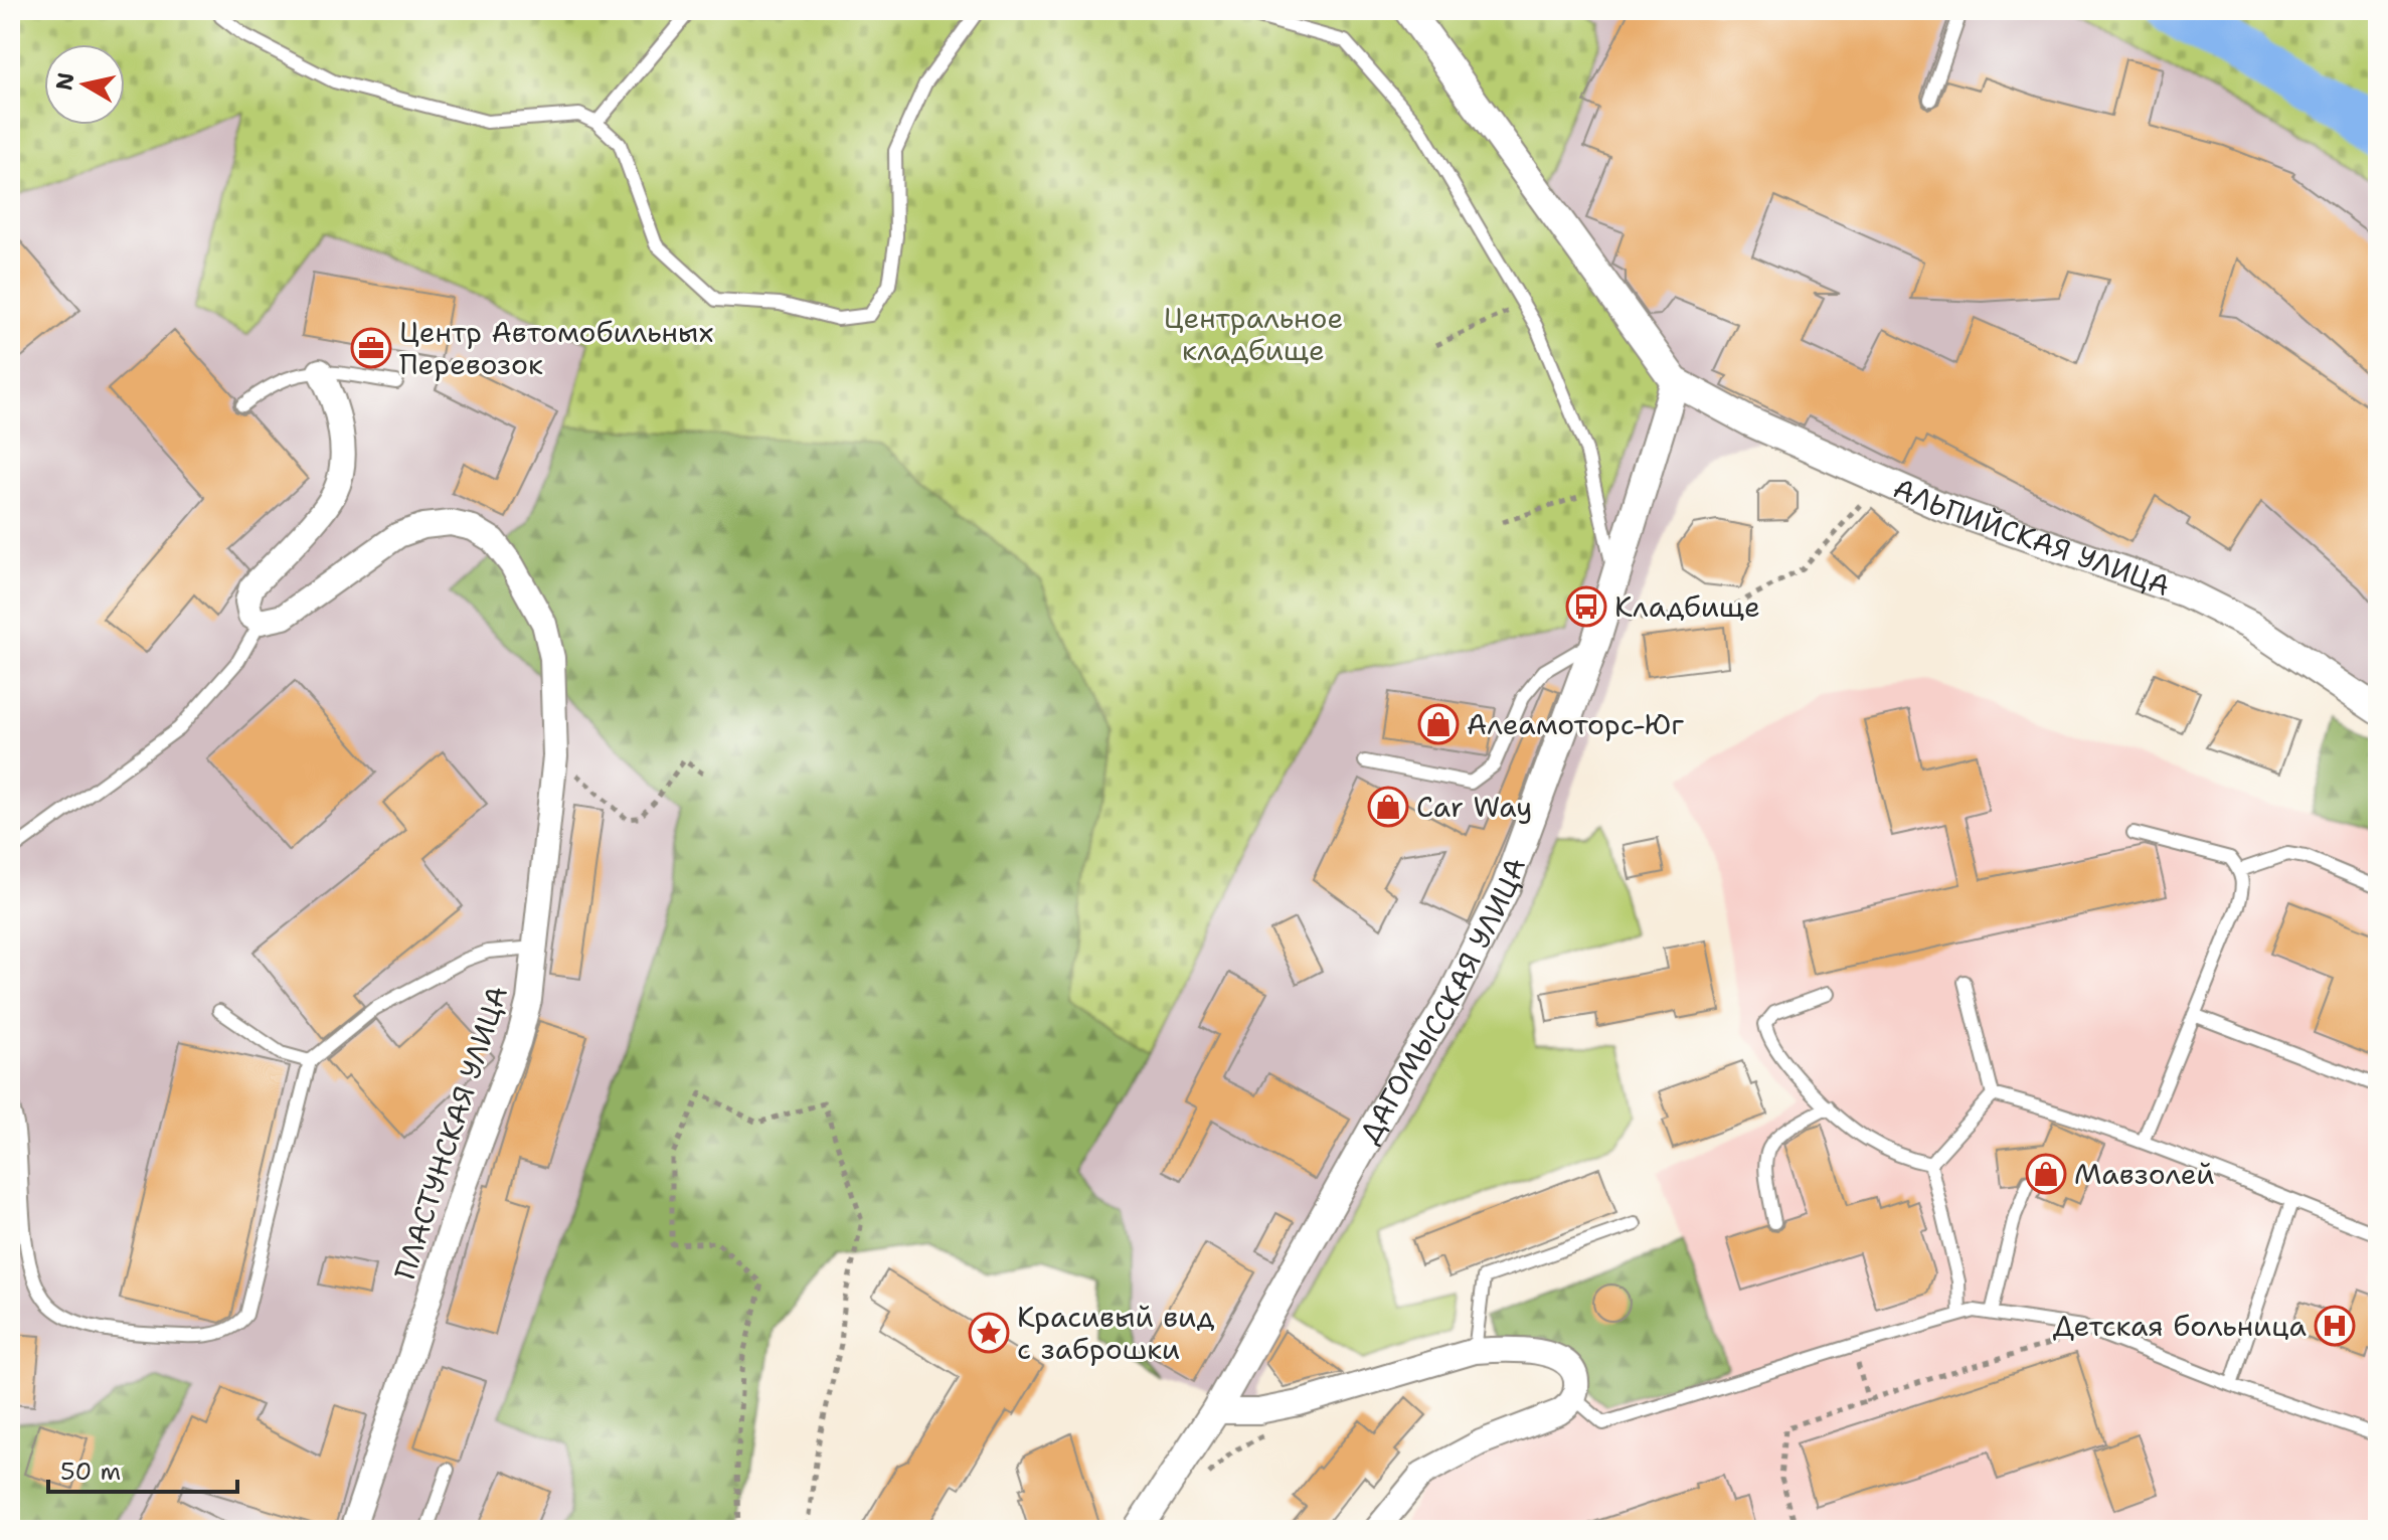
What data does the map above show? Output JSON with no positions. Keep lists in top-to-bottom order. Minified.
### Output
{"streets":{"street":["АЛЬПИЙСКАЯ УЛИЦА","ДАГОМЫССКАЯ УЛИЦА","ПЛАСТУНСКАЯ УЛИЦА"]},"crossings":[["АЛЬПИЙСКАЯ УЛИЦА","ДАГОМЫССКАЯ УЛИЦА"]],"parks":["Центральное кладбище"],"places":{"office":["Центр Автомобильных Перевозок"],"bus stop":["Кладбище"],"shop":["Алеамоторс-Юг","Car Way","Мавзолей"],"hospital":["Детская больница"],"place":["Красивый вид с заброшки"]},"scale_bar":"50 m","north":"left"}
